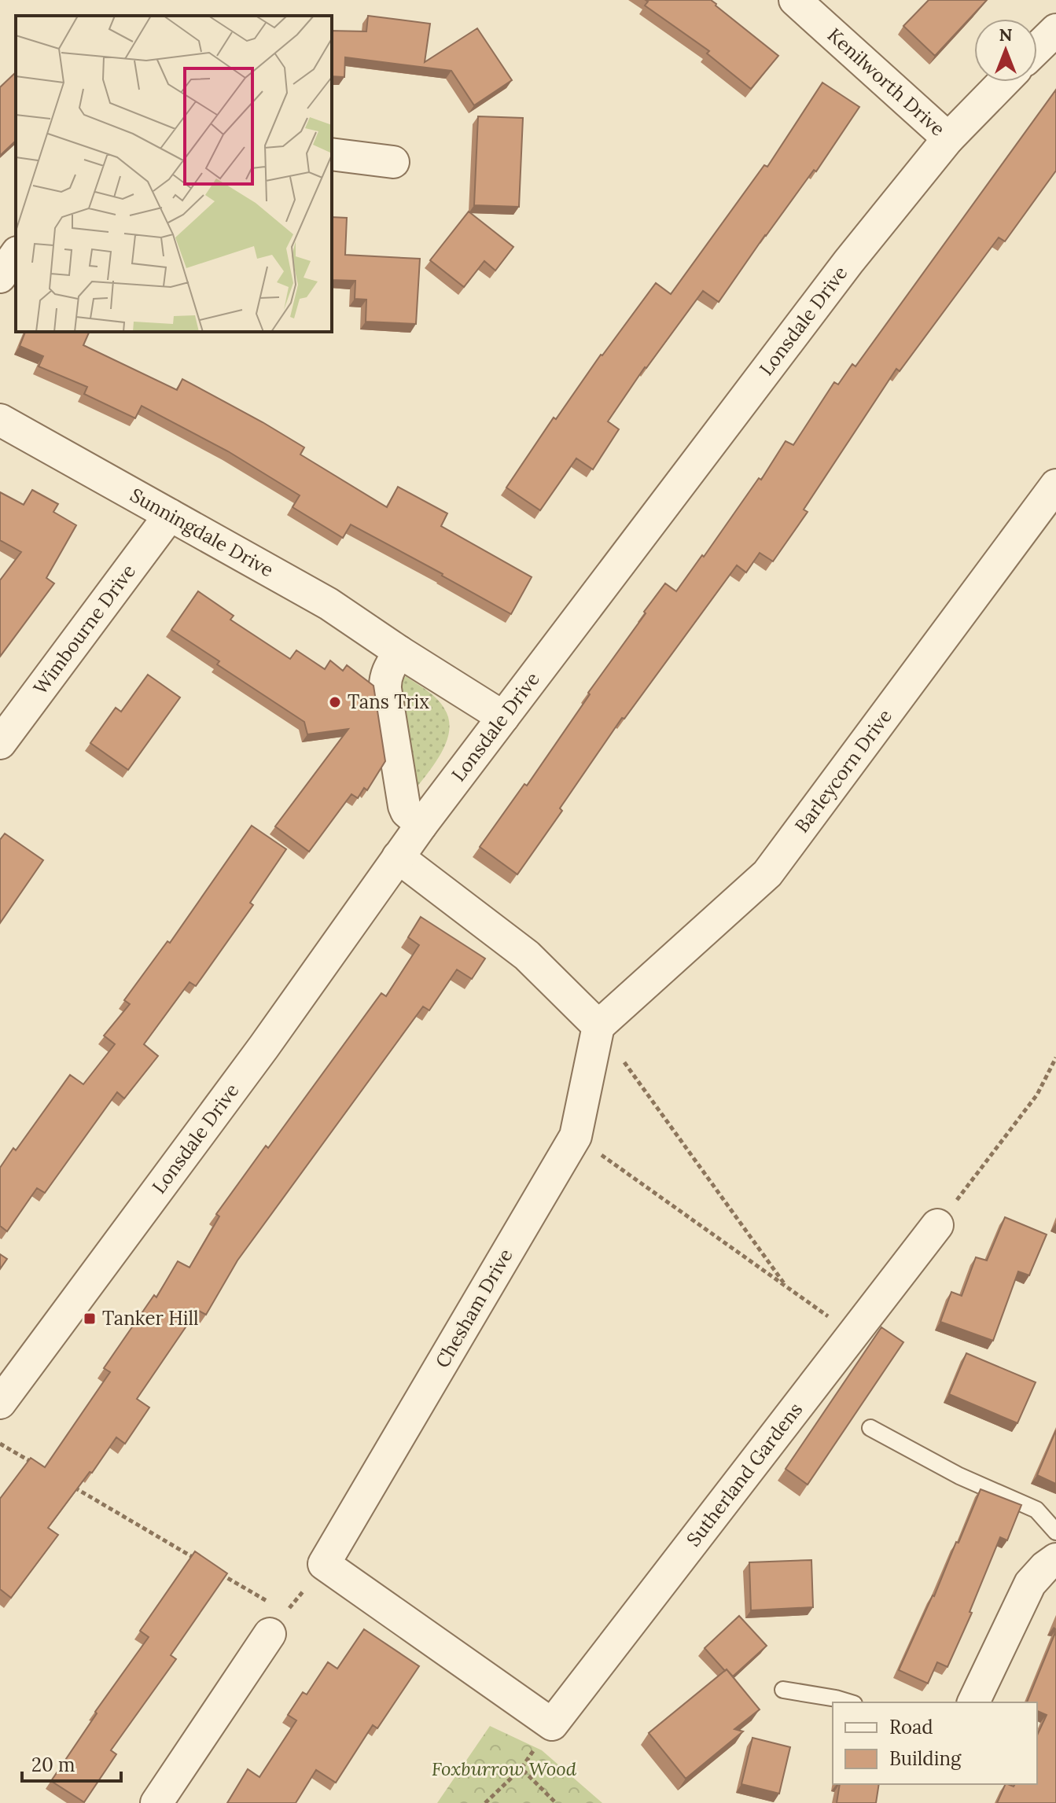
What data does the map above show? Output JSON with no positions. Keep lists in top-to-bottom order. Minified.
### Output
{"streets":{"street":["Kenilworth Drive","Lonsdale Drive","Sunningdale Drive","Wimbourne Drive","Barleycorn Drive","Chesham Drive","Sutherland Gardens"]},"crossings":[["Kenilworth Drive","Lonsdale Drive"],["Lonsdale Drive","Sunningdale Drive"],["Sunningdale Drive","Wimbourne Drive"],["Barleycorn Drive","Chesham Drive"]],"parks":["Foxburrow Wood"],"places":{"other":["Tans Trix"],"transit":["Tanker Hill"]},"legend":["Road","Building"],"scale_bar":"20 m","north":"top"}
